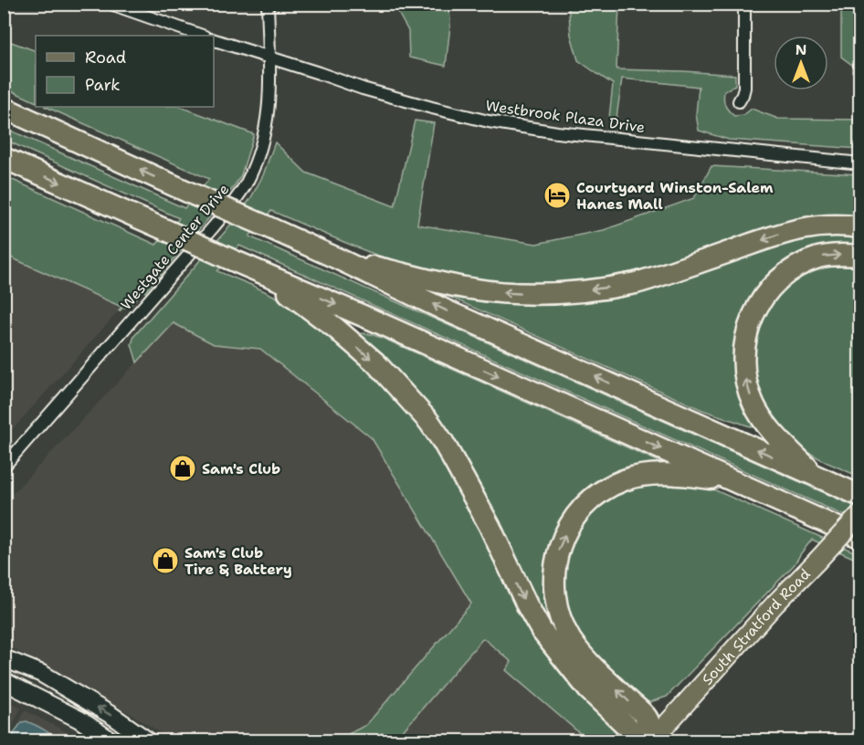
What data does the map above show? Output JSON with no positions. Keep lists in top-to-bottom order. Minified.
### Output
{"streets":{"main road":["South Stratford Road"],"street":["Westbrook Plaza Drive","Westgate Center Drive"]},"crossings":[["Westbrook Plaza Drive","Westgate Center Drive"]],"places":{"hotel":["Courtyard Winston-Salem Hanes Mall"],"shop":["Sam's Club","Sam's Club Tire & Battery"]},"legend":["Road","Park"],"north":"top"}
